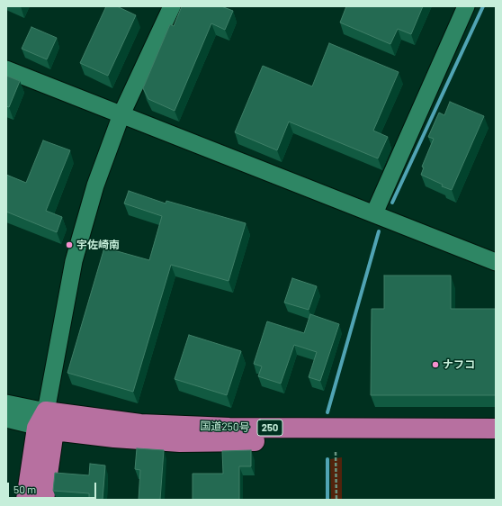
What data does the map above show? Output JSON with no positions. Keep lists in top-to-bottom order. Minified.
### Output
{"streets":{"highway":["国道250号","250"]},"places":["宇佐崎南","ナフコ"],"scale_bar":"50 m"}
